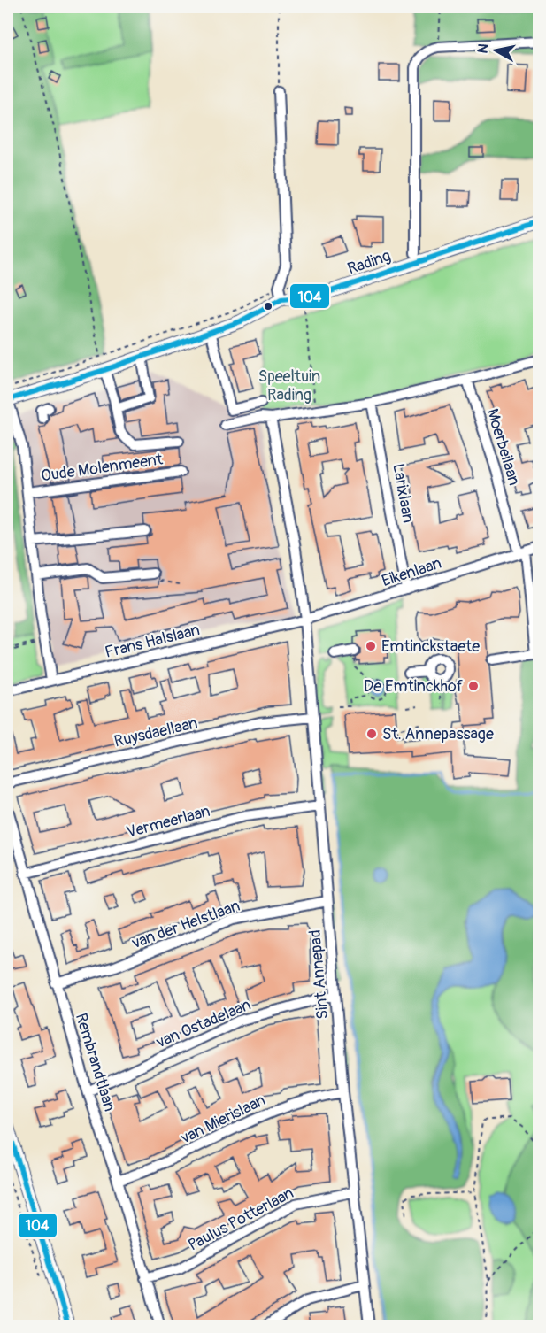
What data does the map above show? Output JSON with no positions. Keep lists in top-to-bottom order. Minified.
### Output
{"streets":{"main road":["Rading"],"street":["Moerbeilaan","Oude Molenmeent","Larixlaan","Eikenlaan","Frans Halslaan","Ruysdaellaan","Vermeerlaan","van der Helstlaan","Sint Annepad","van Ostadelaan","Rembrandtlaan","van Mierislaan","Paulus Potterlaan"]},"crossings":[["Rading","Oude Molenmeent"],["Moerbeilaan","Eikenlaan"],["Oude Molenmeent","Frans Halslaan"],["Larixlaan","Eikenlaan"],["Eikenlaan","Frans Halslaan"],["Eikenlaan","Sint Annepad"],["Frans Halslaan","Sint Annepad"],["Ruysdaellaan","Sint Annepad"],["Vermeerlaan","Sint Annepad"],["Vermeerlaan","Rembrandtlaan"],["van der Helstlaan","Sint Annepad"],["van der Helstlaan","Rembrandtlaan"],["Sint Annepad","van Ostadelaan"],["Sint Annepad","van Mierislaan"],["Sint Annepad","Paulus Potterlaan"],["van Ostadelaan","Rembrandtlaan"],["Rembrandtlaan","van Mierislaan"],["Rembrandtlaan","Paulus Potterlaan"]],"parks":["Speeltuin Rading"],"places":["Emtinckstaete","De Emtinckhof","St. Annepassage"],"lines":["transit line 104"],"north":"left"}
